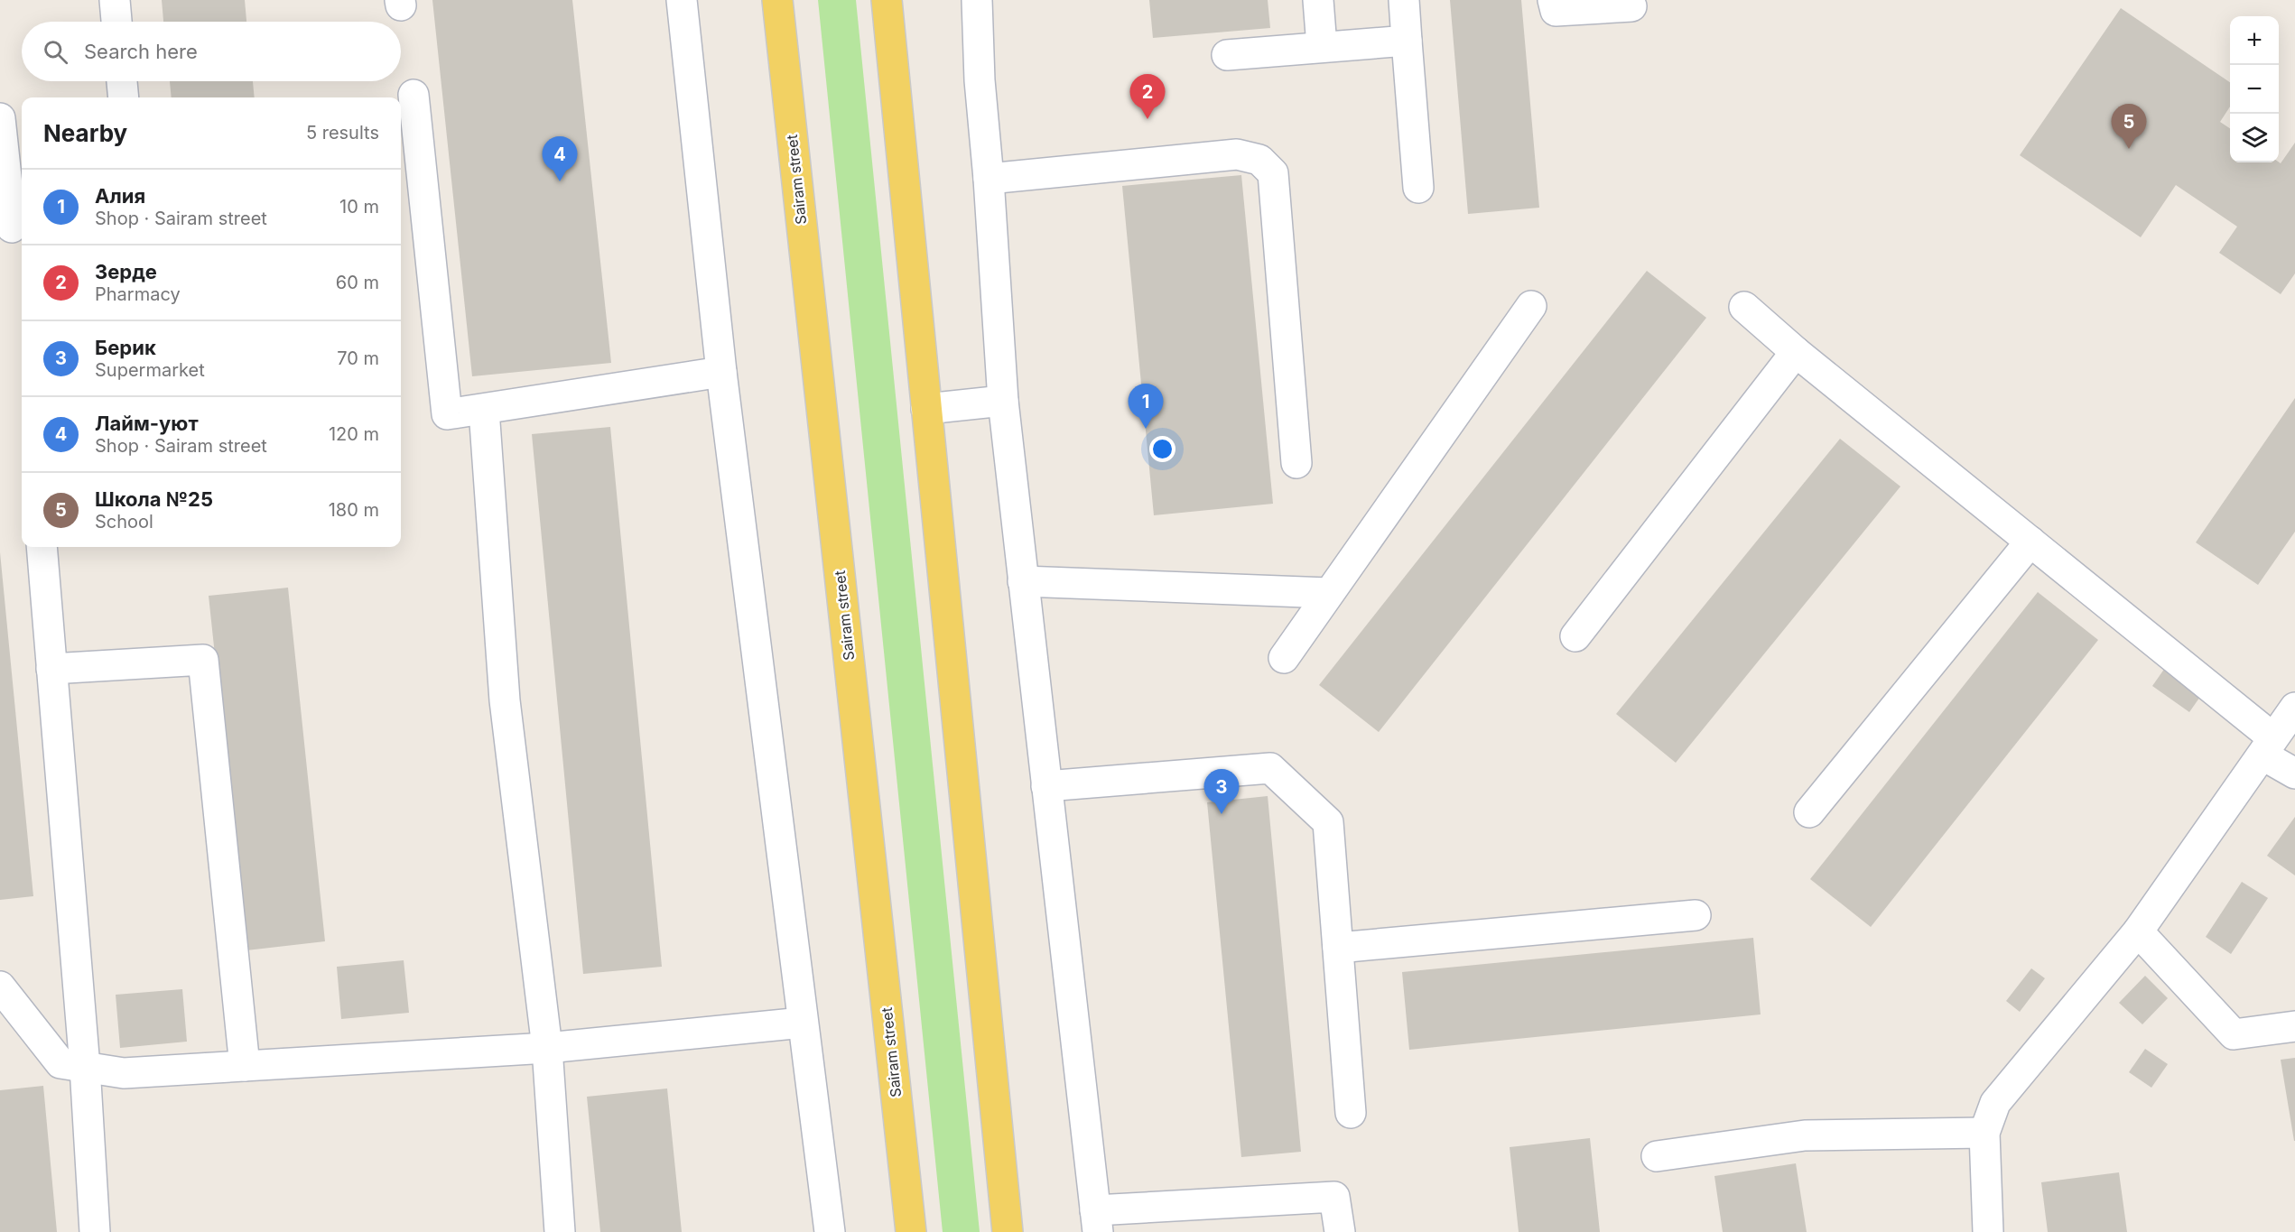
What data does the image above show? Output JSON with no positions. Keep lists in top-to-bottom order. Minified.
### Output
{"streets":{"main road":["Sairam street"]},"page":{"map_buttons":["+","−"],"search":"Search here","pins":["2","5","4","1","3"],"heading":["Nearby","5 results"],"list":[{"mark":"1","name":"Алия","note":"Shop · Sairam street","value":"10 m"},{"mark":"2","name":"Зерде","note":"Pharmacy","value":"60 m"},{"mark":"3","name":"Берик","note":"Supermarket","value":"70 m"},{"mark":"4","name":"Лайм-уют","note":"Shop · Sairam street","value":"120 m"},{"mark":"5","name":"Школа №25","note":"School","value":"180 m"}]}}
